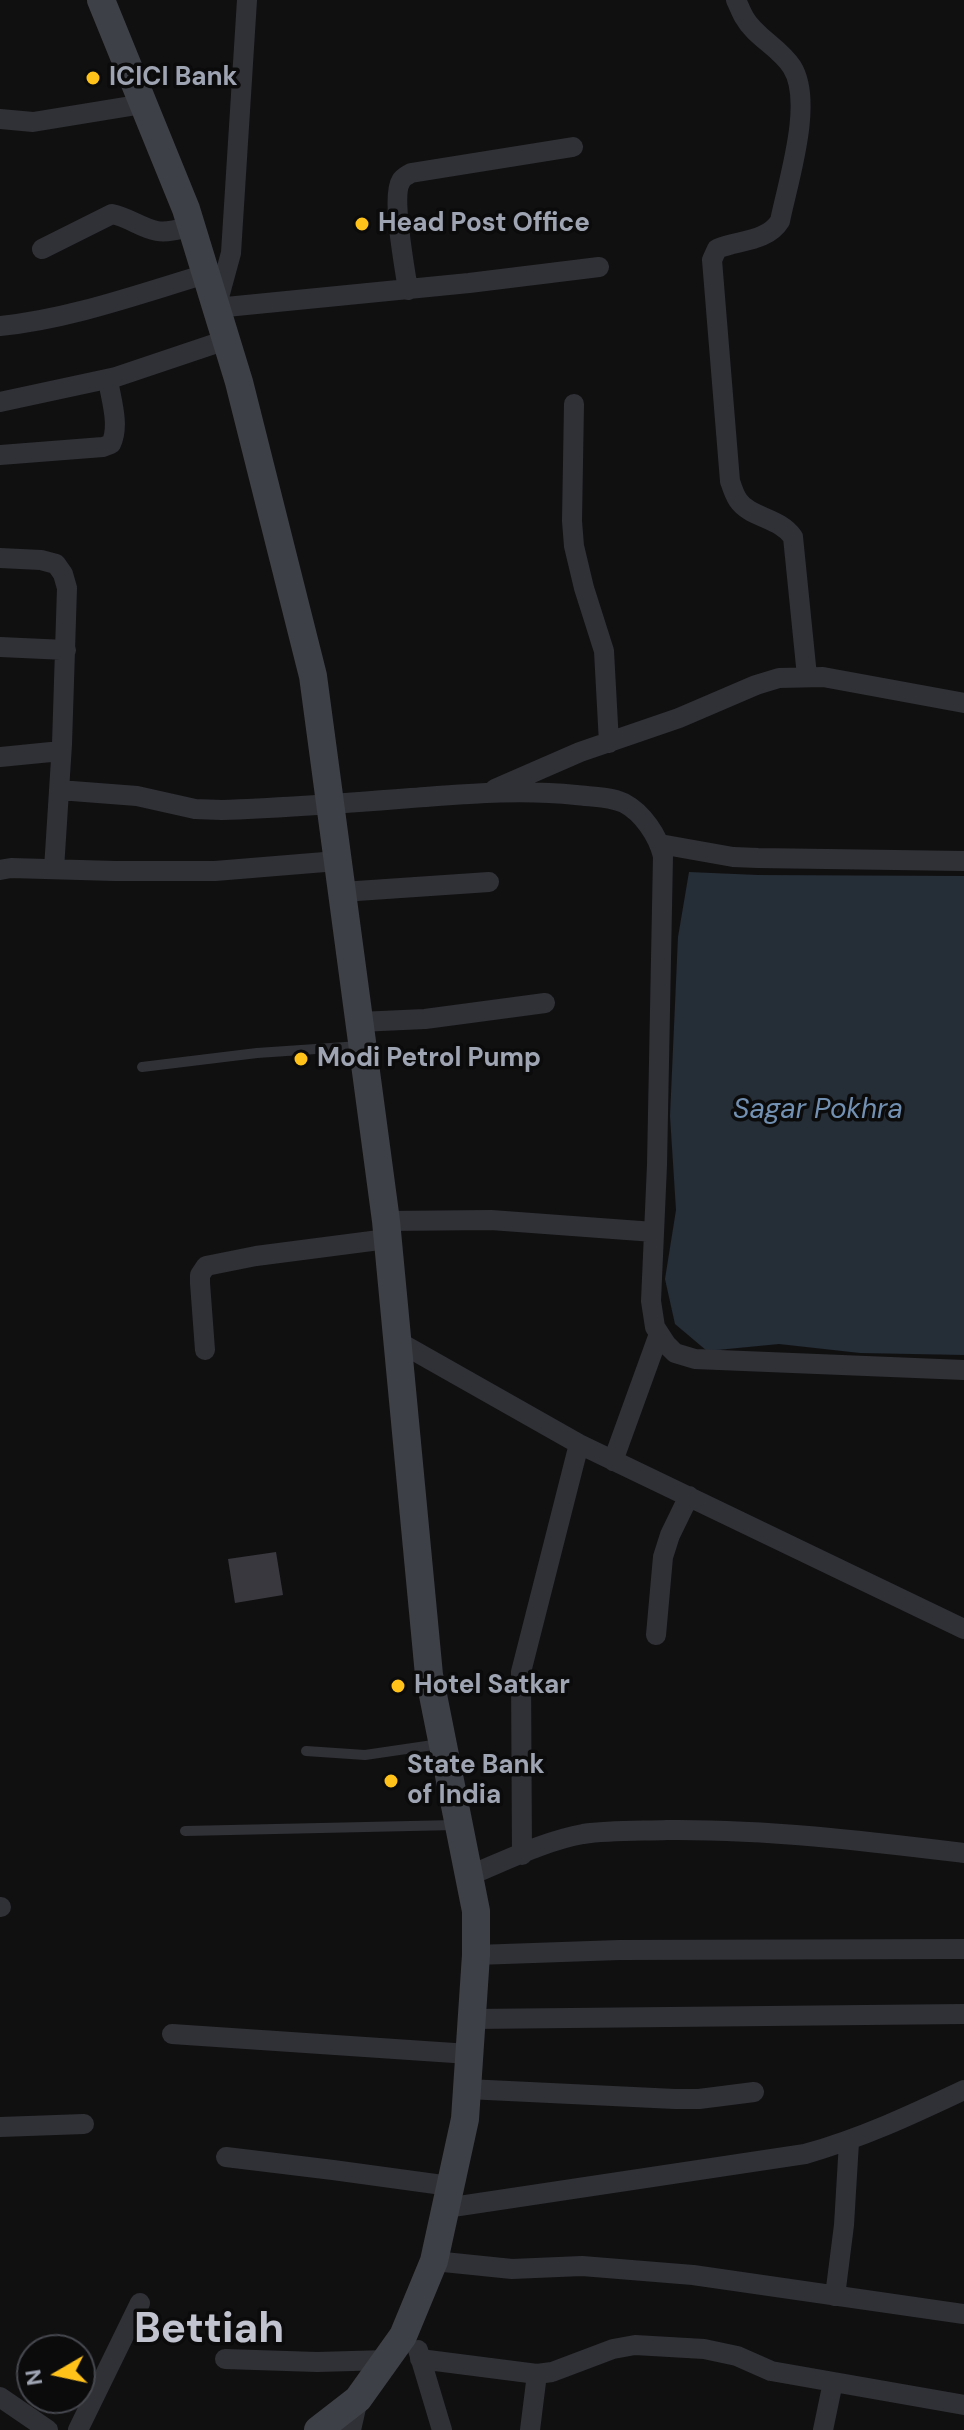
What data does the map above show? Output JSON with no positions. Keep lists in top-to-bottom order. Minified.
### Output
{"districts":["Bettiah"],"water":["Sagar Pokhra"],"places":["ICICI Bank","Head Post Office","Modi Petrol Pump","Hotel Satkar","State Bank of India"],"north":"left"}
